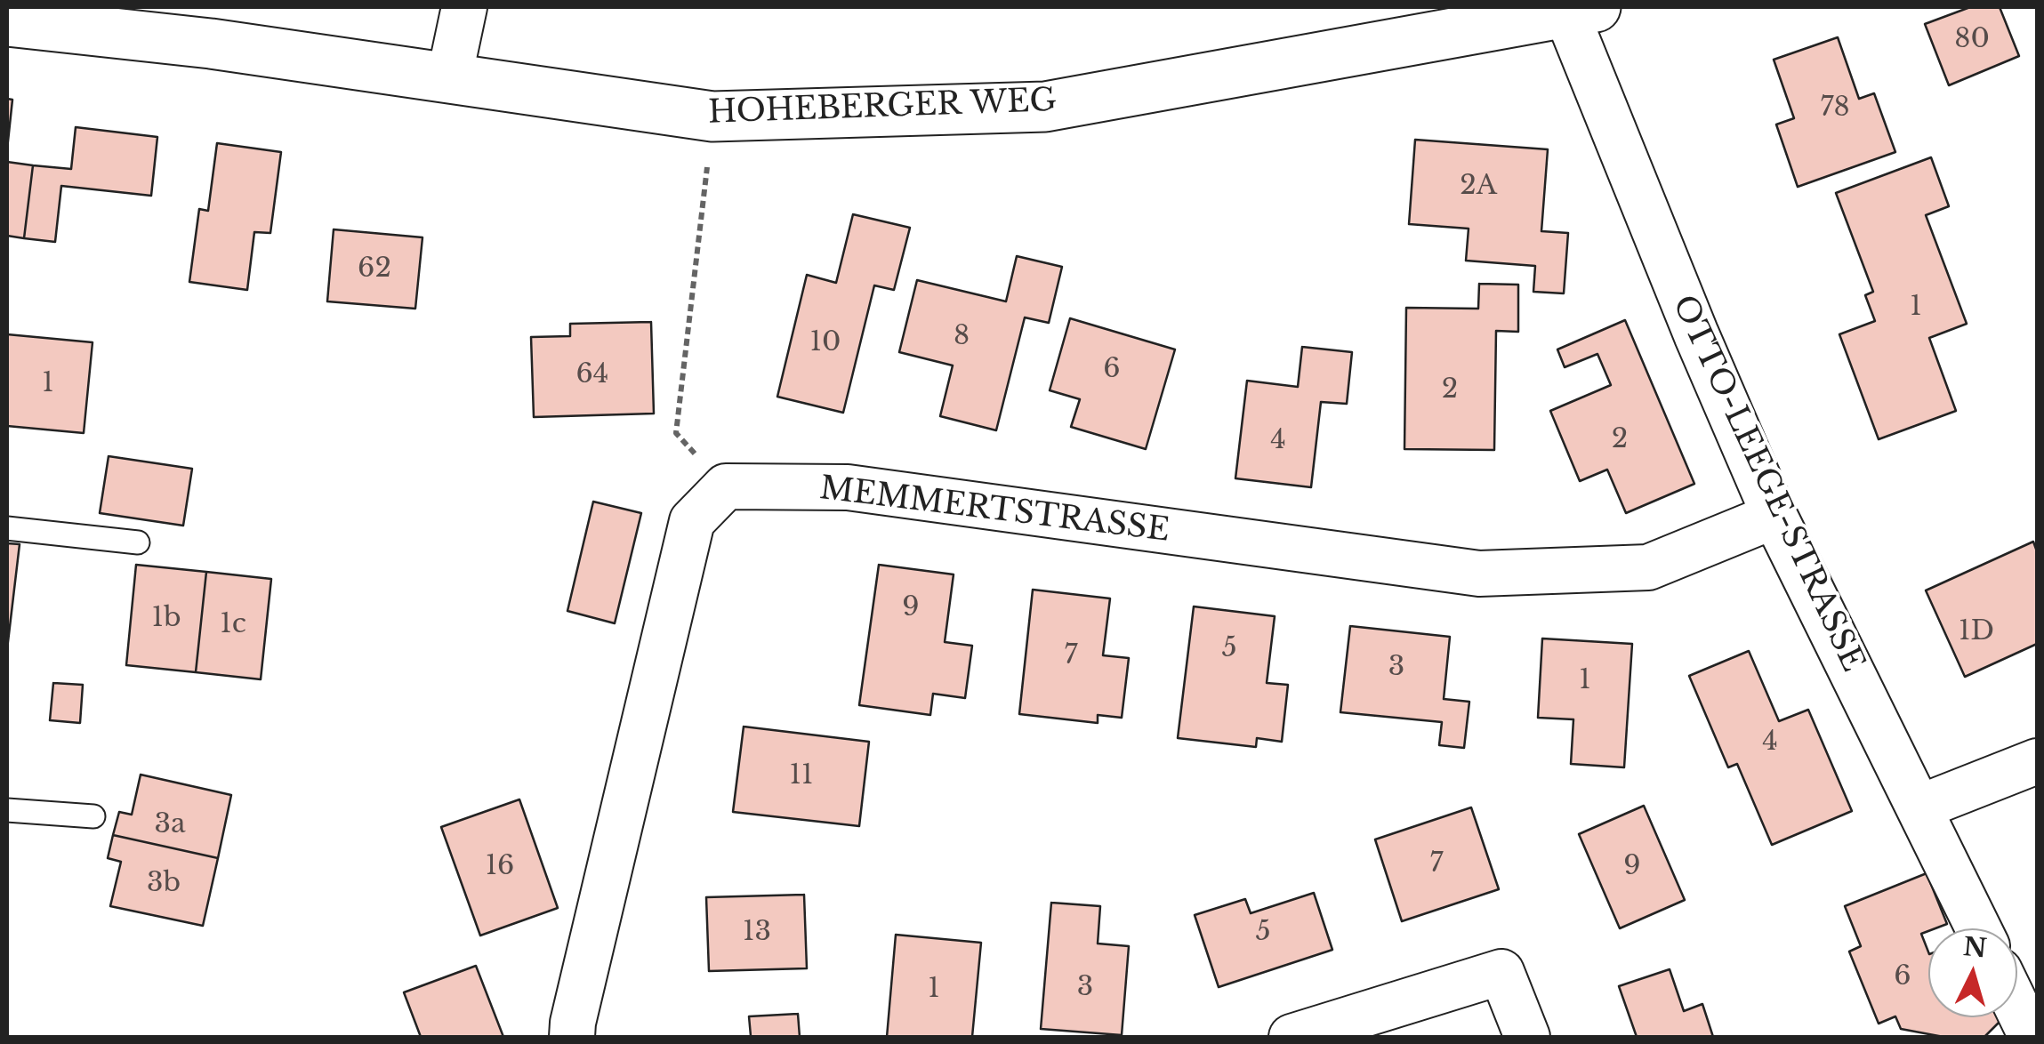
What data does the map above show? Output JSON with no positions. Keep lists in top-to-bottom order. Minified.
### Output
{"streets":{"street":["HOHEBERGER WEG","OTTO-LEEGE-STRASSE","MEMMERTSTRASSE"]},"crossings":[["HOHEBERGER WEG","OTTO-LEEGE-STRASSE"],["OTTO-LEEGE-STRASSE","MEMMERTSTRASSE"]],"house_numbers":["80","78","2A","62","1","8","10","6","64","1","2","2","4","9","1b","1c","1D","5","7","3","1","4","11","3a","7","16","9","3b","13","5","6","3","1"],"north":"top"}
